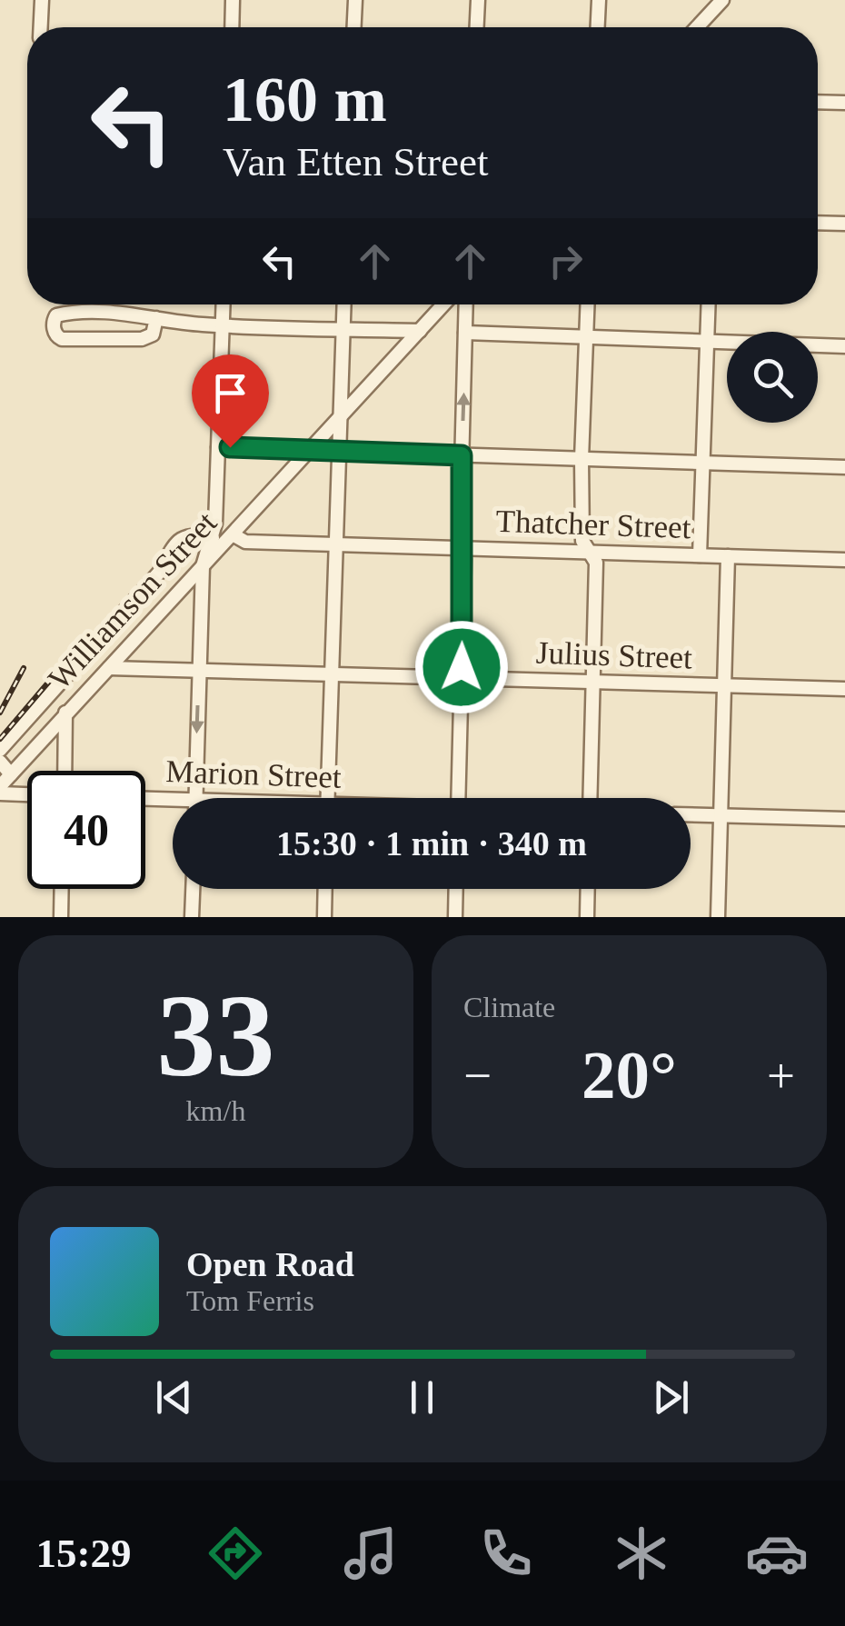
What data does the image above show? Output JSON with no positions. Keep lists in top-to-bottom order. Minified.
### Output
{"streets":{"street":["Thatcher Street","Williamson Street","Julius Street","Marion Street"]},"crossings":[["Thatcher Street","Williamson Street"],["Williamson Street","Julius Street"]],"page":{"turn":["160 m","Van Etten Street"],"limit":"40","trip":"15:30 · 1 min · 340 m","tile":[["33","km/h"],"Climate"],"heat":["−","20°","+"],"song":["Open Road","Tom Ferris"],"tabs":"15:29"}}
